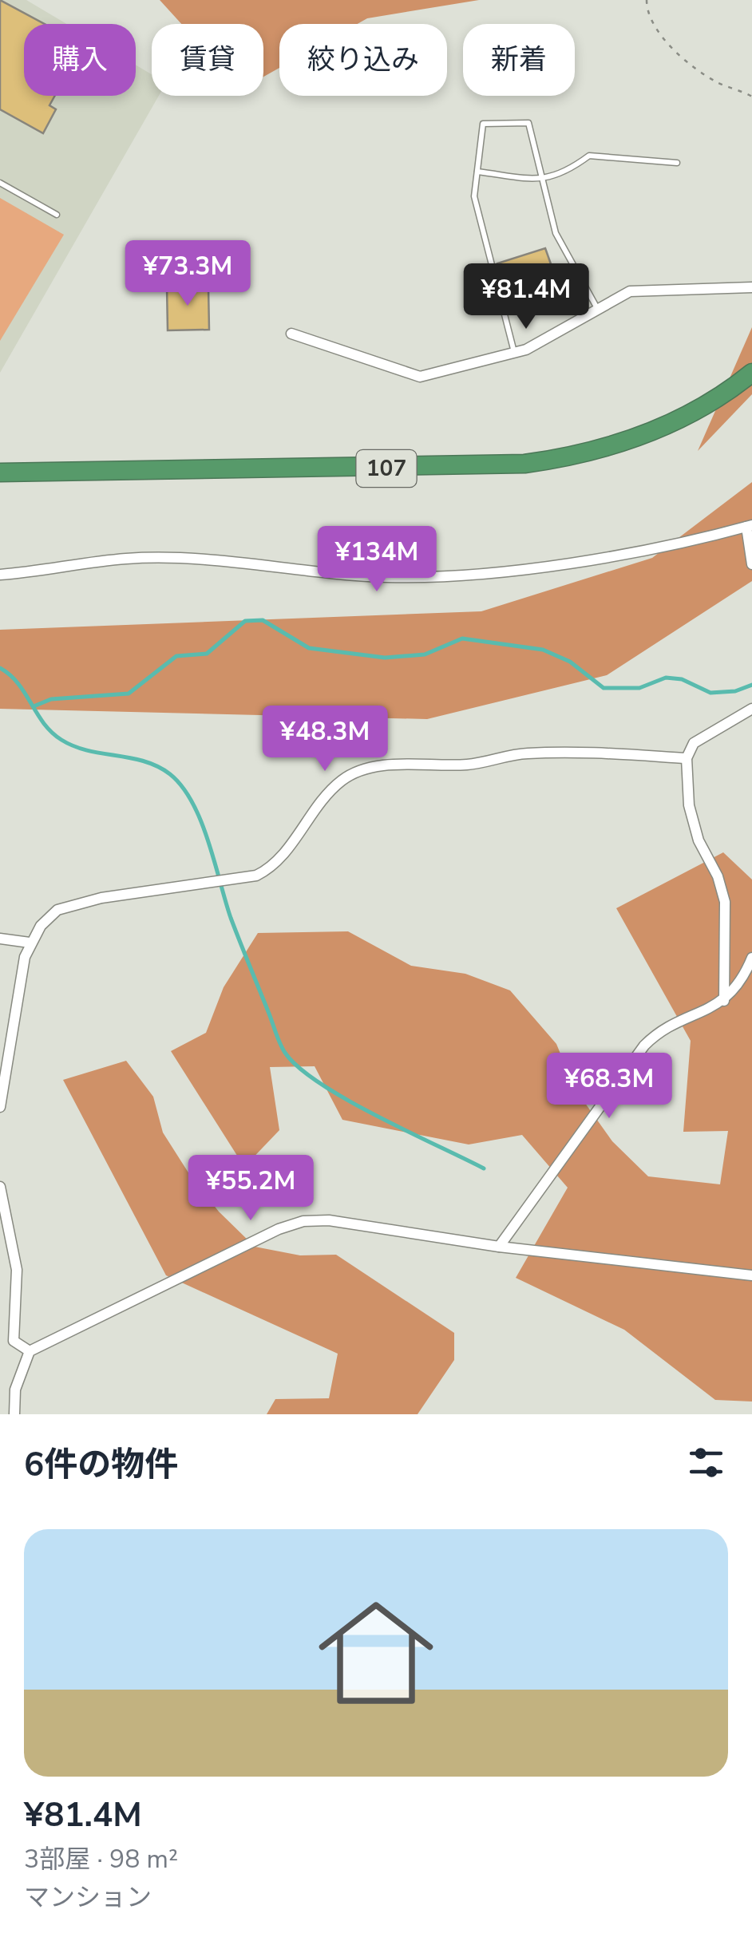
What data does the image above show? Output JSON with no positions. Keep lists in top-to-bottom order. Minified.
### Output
{"streets":{"highway":["107"]},"page":{"chip":["購入","賃貸","絞り込み","新着"],"price":["¥73.3M","¥81.4M","¥134M","¥48.3M","¥68.3M","¥55.2M"],"heading":"6件の物件","list":[{"name":"¥81.4M","note":"3部屋 · 98 m² · マンション"}]}}
